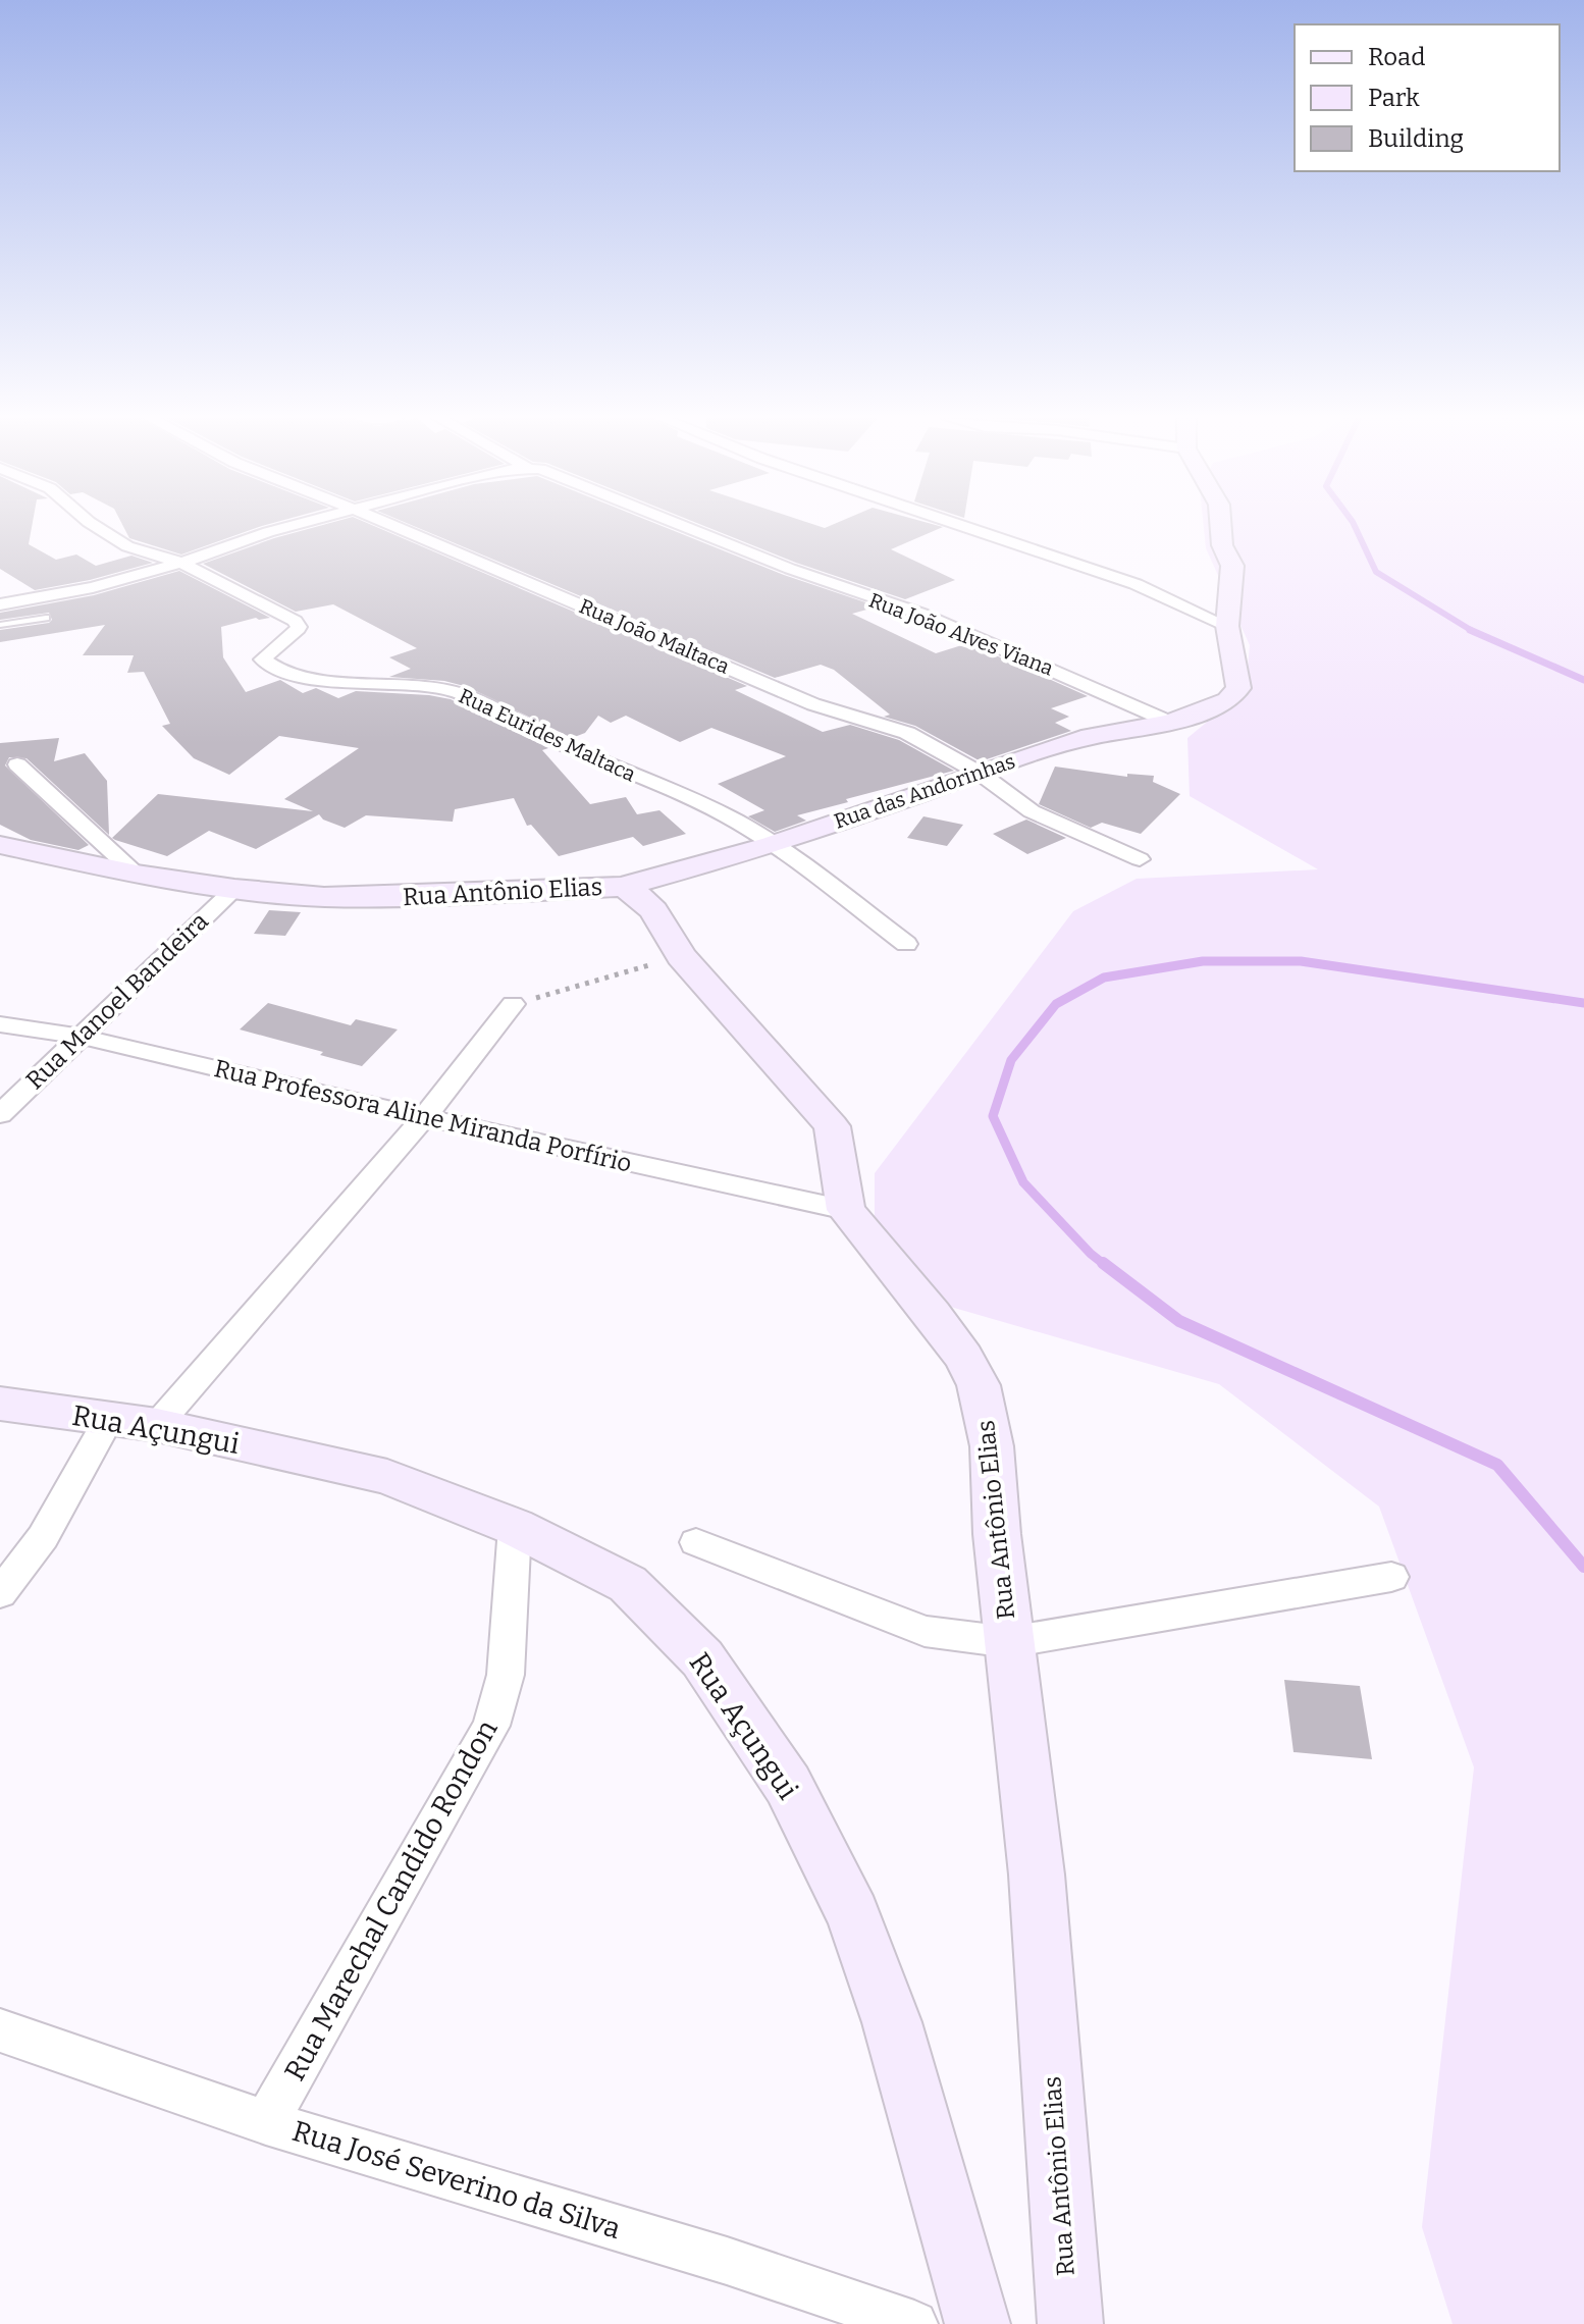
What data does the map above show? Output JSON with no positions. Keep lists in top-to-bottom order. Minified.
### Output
{"streets":{"street":["Rua João Alves Viana","Rua João Maltaca","Rua Eurides Maltaca","Rua das Andorinhas","Rua Antônio Elias","Rua Manoel Bandeira","Rua Professora Aline Miranda Porfírio","Rua Açungui","Rua Marechal Candido Rondon","Rua José Severino da Silva"]},"crossings":[["Rua João Alves Viana","Rua Eurides Maltaca"],["Rua João Alves Viana","Rua das Andorinhas"],["Rua João Maltaca","Rua das Andorinhas"],["Rua Eurides Maltaca","Rua das Andorinhas"],["Rua das Andorinhas","Rua Antônio Elias"],["Rua Antônio Elias","Rua Manoel Bandeira"],["Rua Antônio Elias","Rua Professora Aline Miranda Porfírio"],["Rua Manoel Bandeira","Rua Professora Aline Miranda Porfírio"],["Rua Açungui","Rua Marechal Candido Rondon"],["Rua Marechal Candido Rondon","Rua José Severino da Silva"]],"legend":["Road","Park","Building"]}
